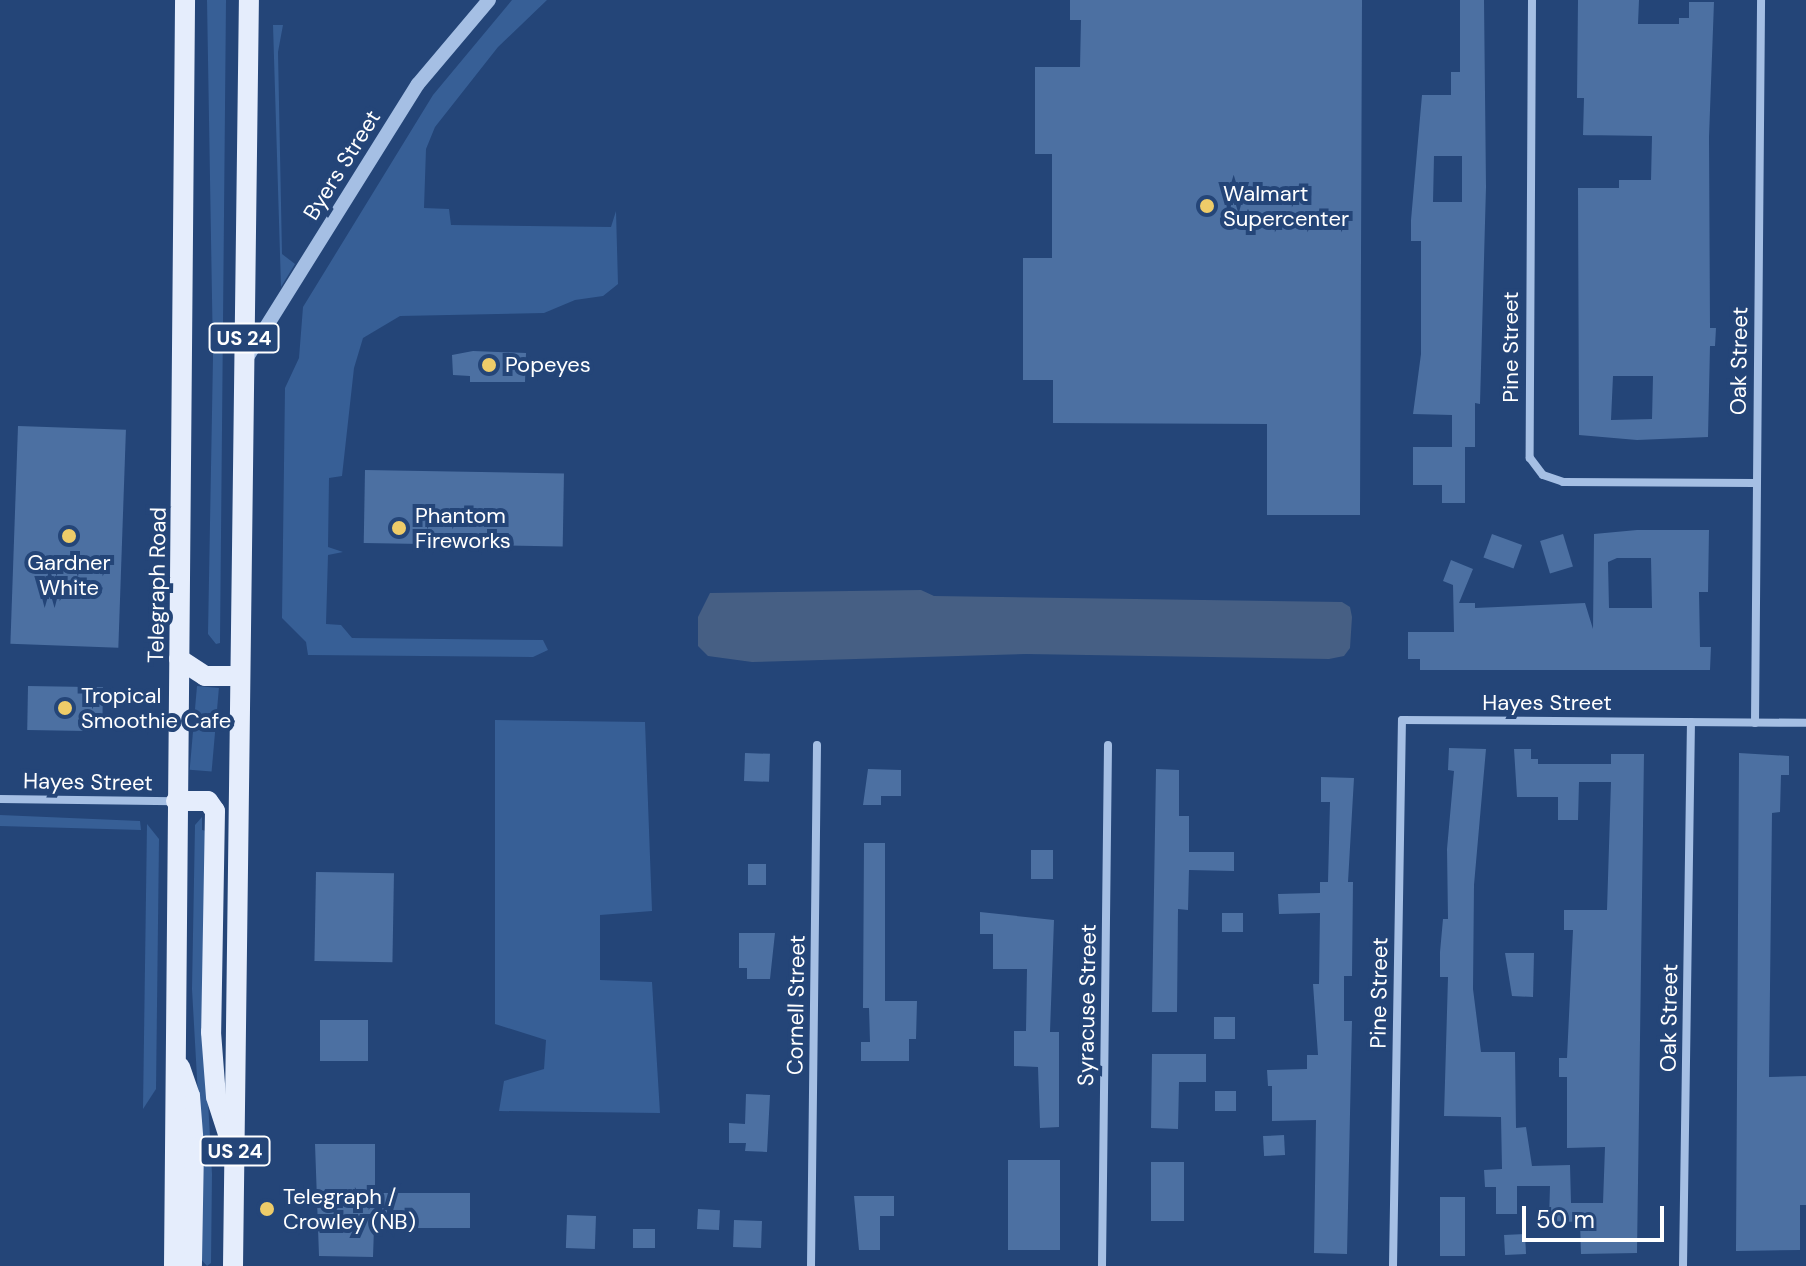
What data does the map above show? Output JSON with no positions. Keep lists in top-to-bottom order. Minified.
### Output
{"streets":{"main road":["US 24","Telegraph Road"],"street":["Byers Street","Pine Street","Oak Street","Hayes Street","Cornell Street","Syracuse Street"]},"crossings":[["Byers Street","US 24"],["Pine Street","Oak Street"],["Pine Street","Hayes Street"],["Oak Street","Hayes Street"],["Telegraph Road","Hayes Street"]],"places":["Walmart Supercenter","Popeyes","Phantom Fireworks","Gardner White","Tropical Smoothie Cafe","Telegraph / Crowley (NB)"],"scale_bar":"50 m"}
